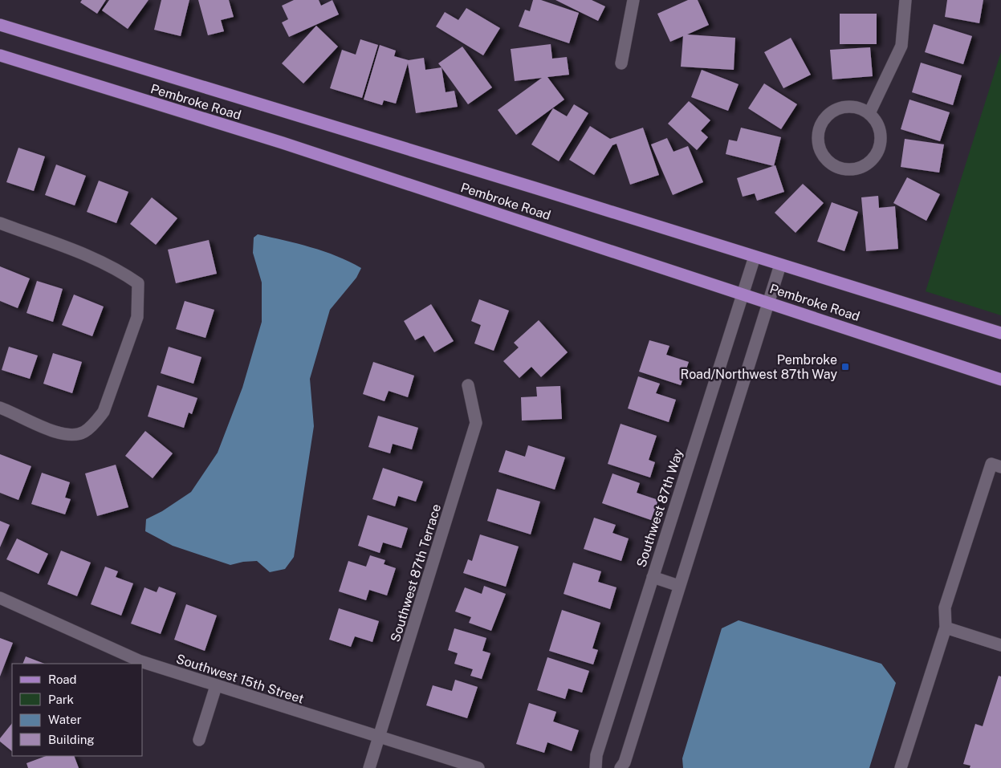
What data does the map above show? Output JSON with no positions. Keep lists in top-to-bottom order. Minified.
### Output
{"streets":{"main road":["Pembroke Road"],"street":["Southwest 87th Way","Southwest 87th Terrace","Southwest 15th Street"]},"crossings":[["Pembroke Road","Southwest 87th Way"],["Southwest 87th Terrace","Southwest 15th Street"]],"places":{"transit":["Pembroke Road/Northwest 87th Way"]},"legend":["Road","Park","Water","Building"]}
